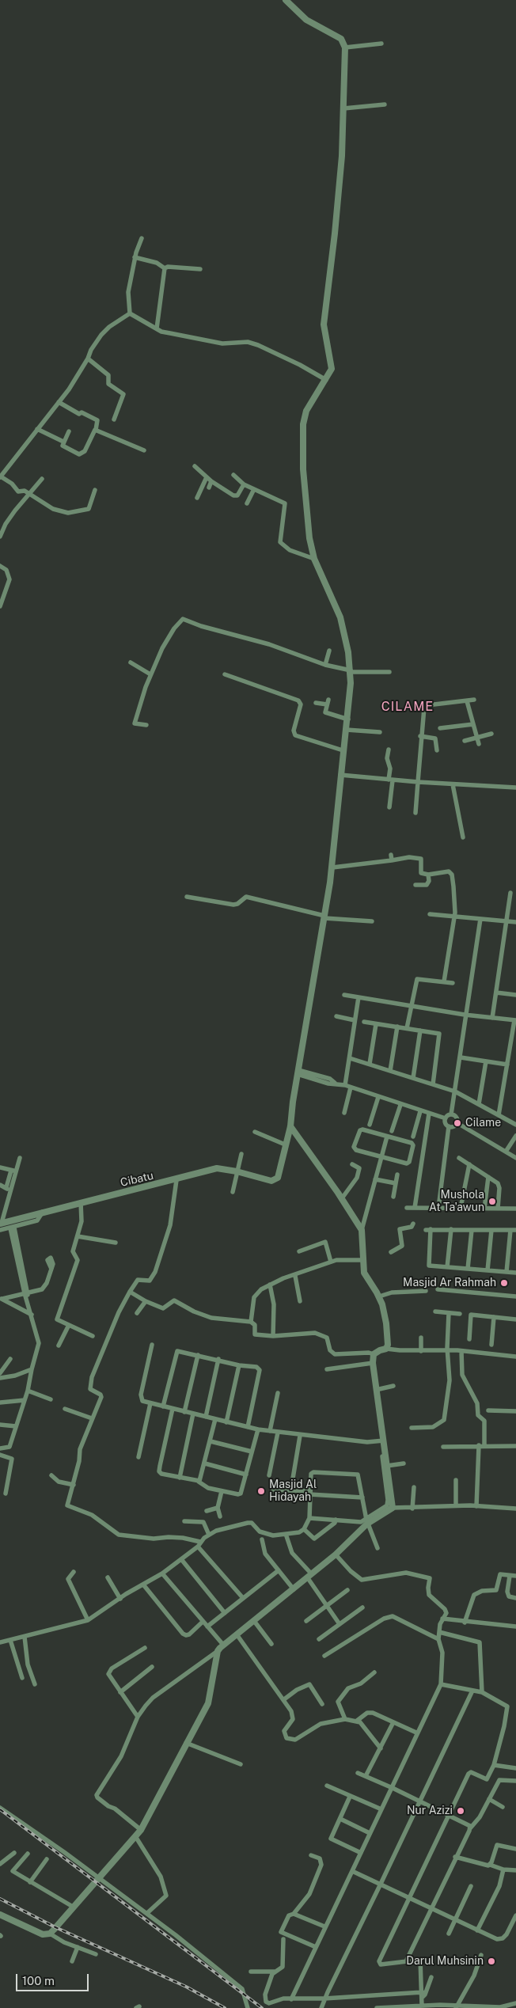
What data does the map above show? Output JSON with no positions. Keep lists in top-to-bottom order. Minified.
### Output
{"streets":{"street":["Cibatu"]},"districts":["CILAME"],"places":["Cilame","Mushola At Ta'awun","Masjid Ar Rahmah","Masjid Al Hidayah","Nur Azizi","Darul Muhsinin"],"scale_bar":"100 m"}
